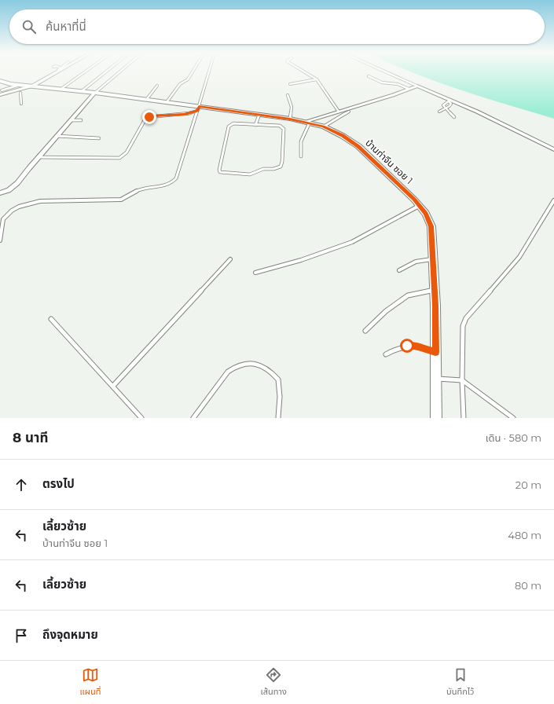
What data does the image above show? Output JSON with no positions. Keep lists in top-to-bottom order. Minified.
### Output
{"streets":{"street":["บ้านท่าจีน ซอย 1"]},"page":{"search":"ค้นหาที่นี่","heading":["8 นาที","เดิน · 580 m"],"list":[["ตรงไป","20 m"],["เลี้ยวซ้าย","บ้านท่าจีน ซอย 1","480 m"],["เลี้ยวซ้าย","80 m"],"ถึงจุดหมาย"],"nav":["แผนที่","เส้นทาง","บันทึกไว้"]}}
